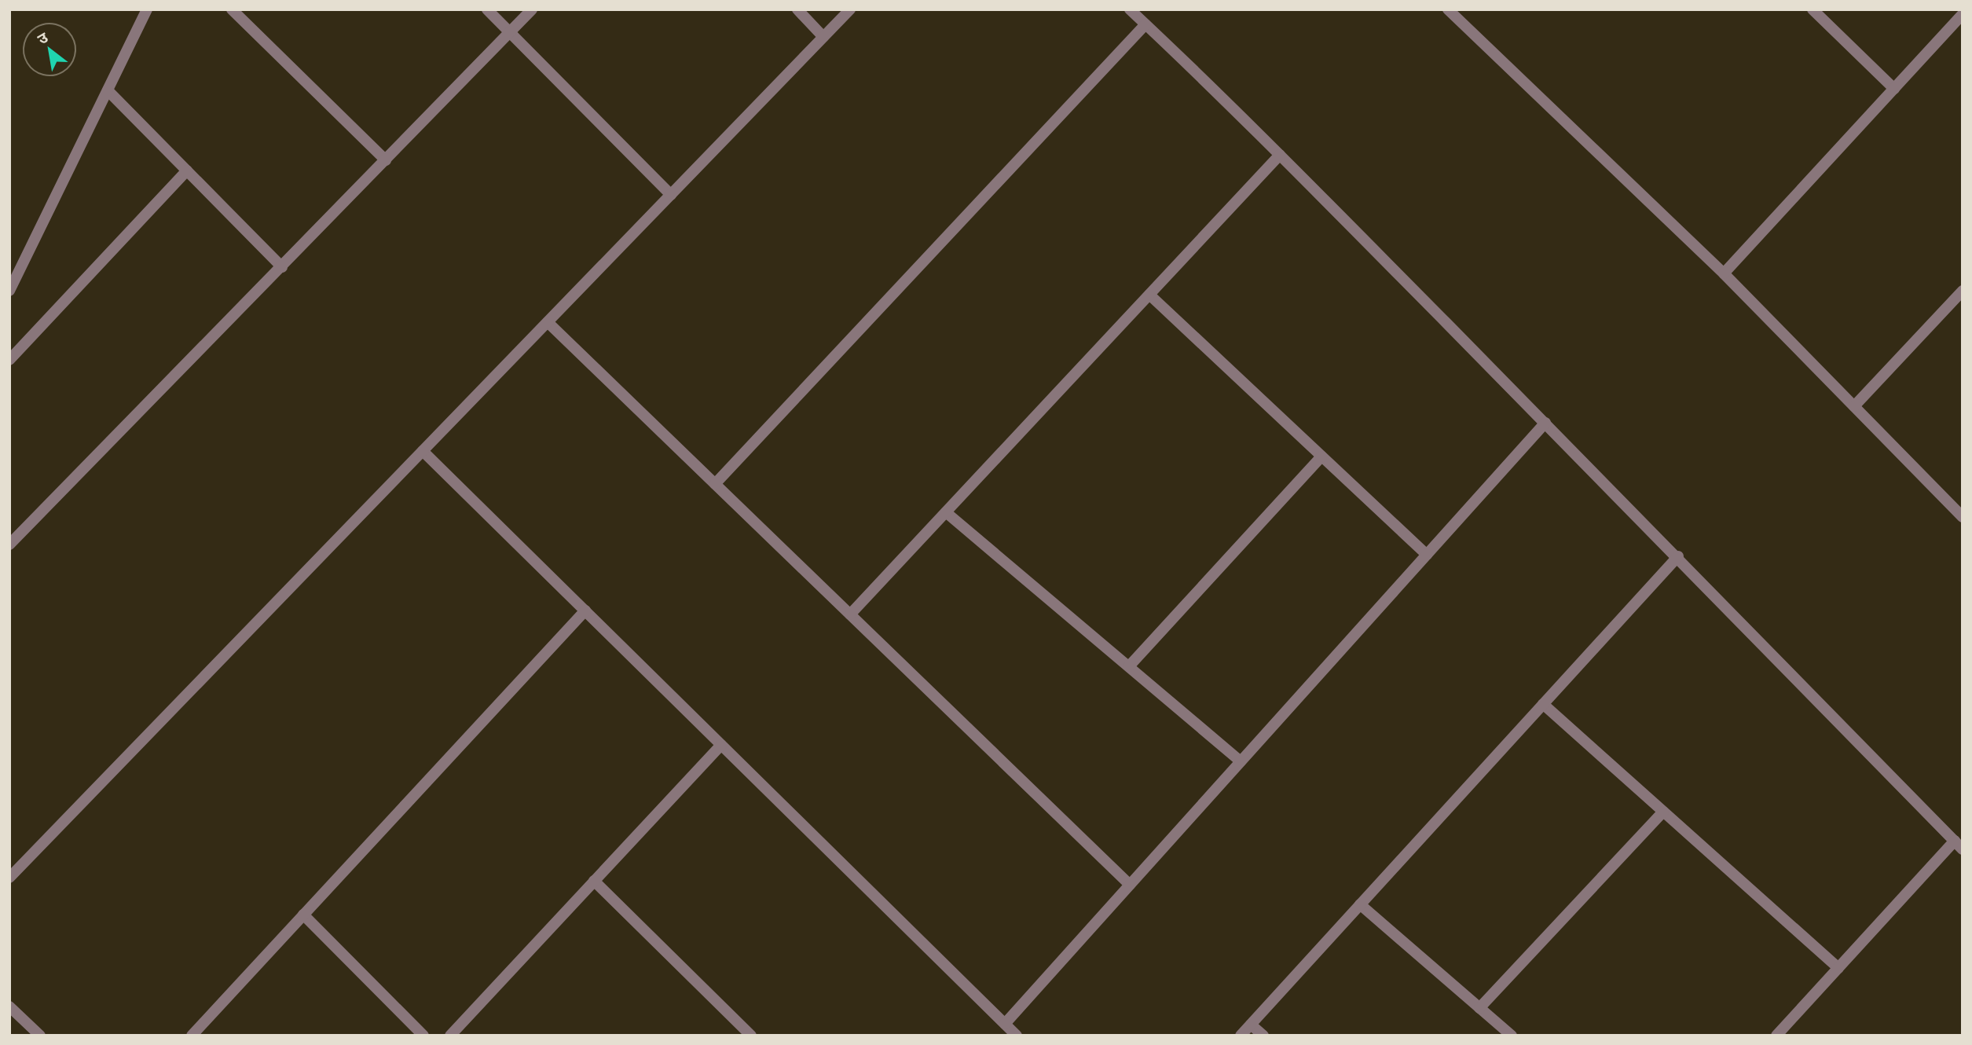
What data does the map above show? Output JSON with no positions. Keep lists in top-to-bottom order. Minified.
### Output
{"north":"top left"}
